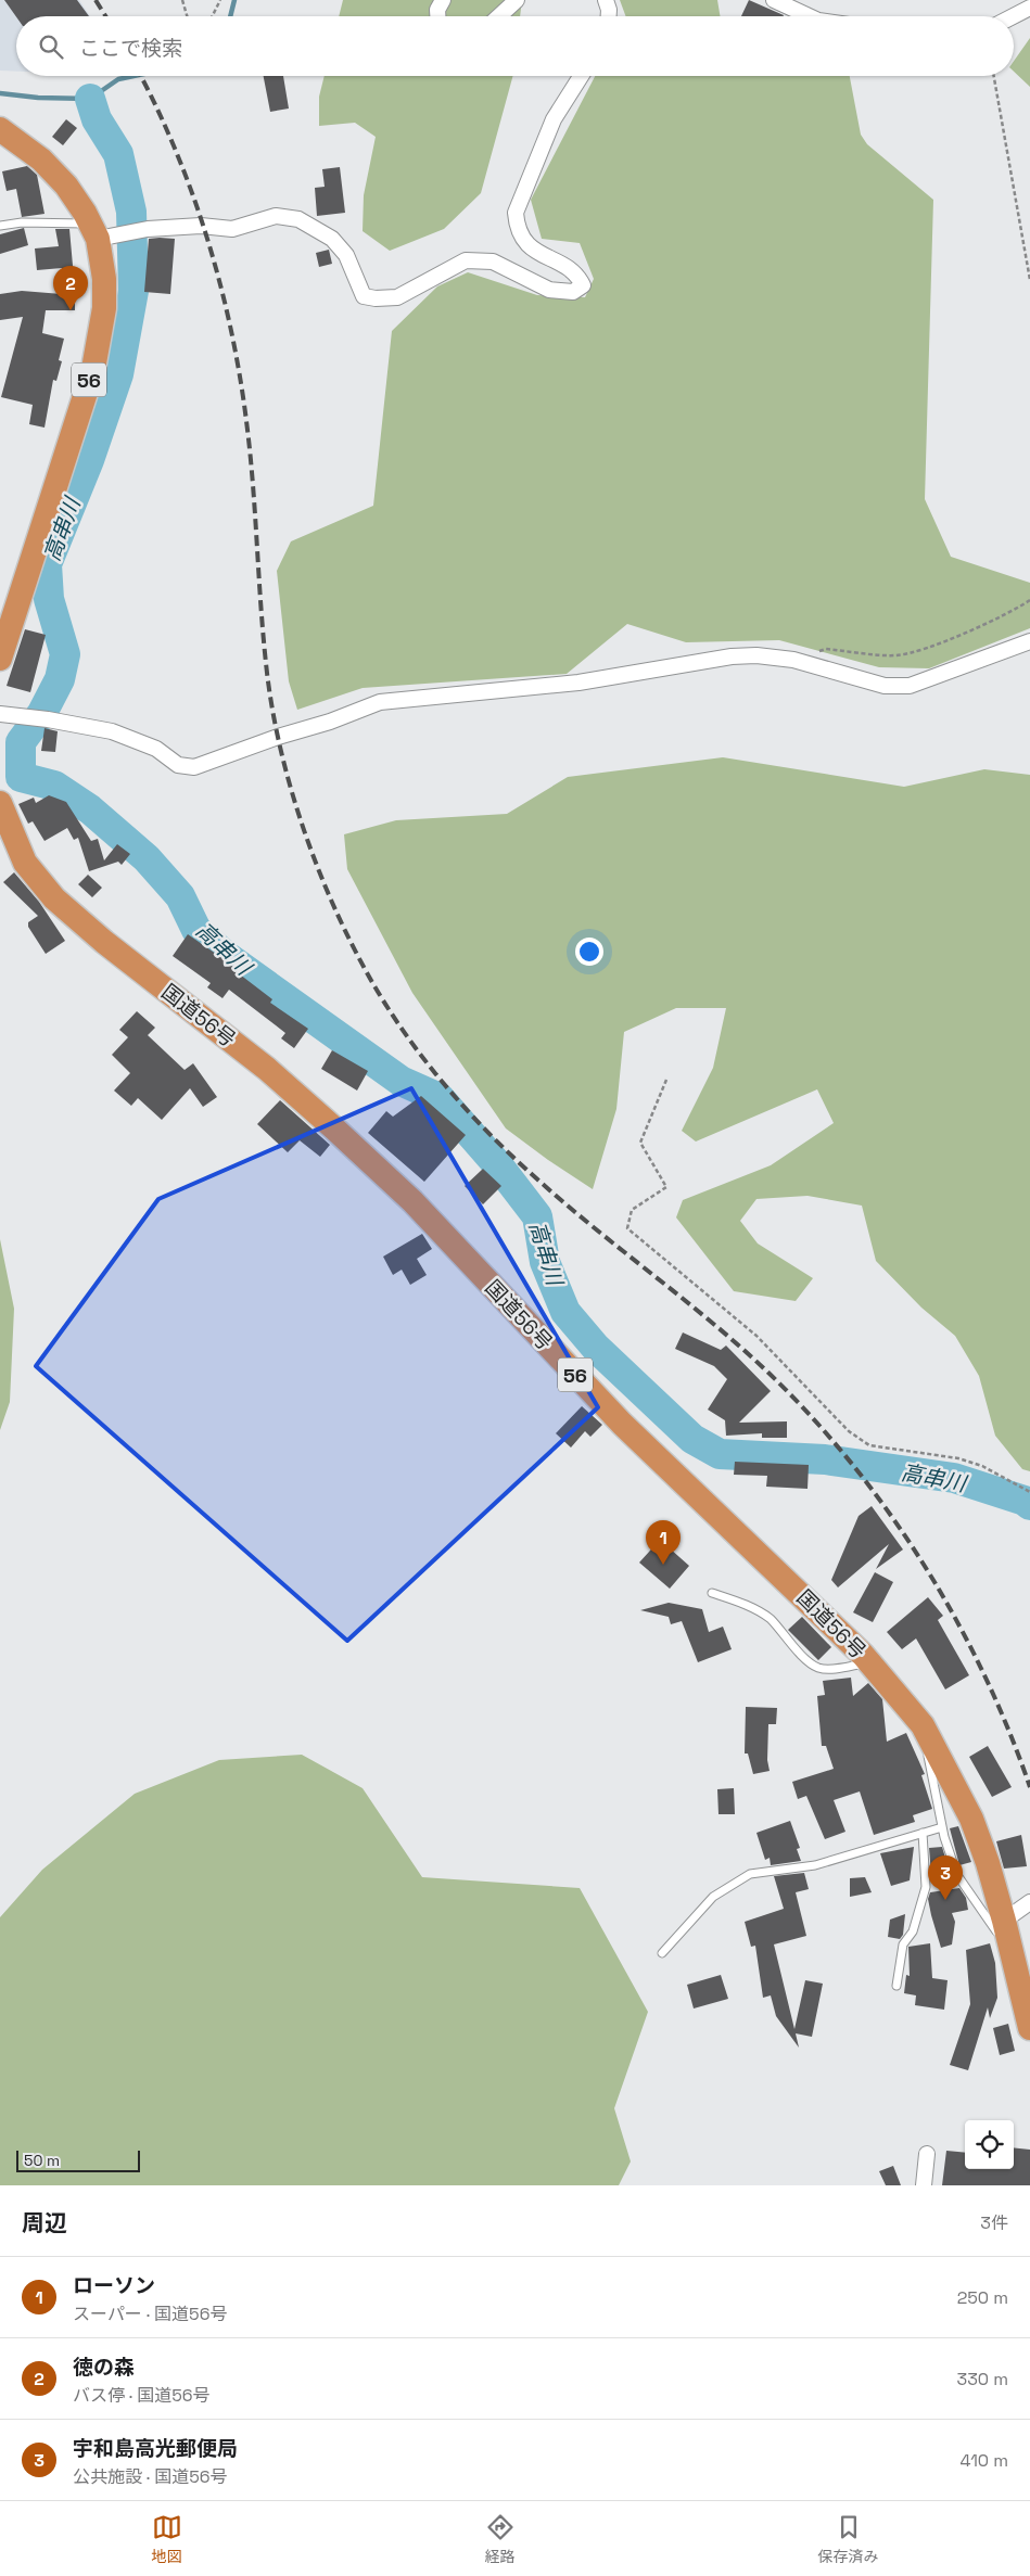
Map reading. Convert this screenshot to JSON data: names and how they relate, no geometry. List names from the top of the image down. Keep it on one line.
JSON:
{"streets":{"highway":["56","国道56号"]},"water":["高串川"],"scale_bar":"50 m","page":{"search":"ここで検索","pins":["2","1","3"],"scale":"50 m","heading":["周辺","3件"],"list":[{"mark":"1","name":"ローソン","note":"スーパー · 国道56号","value":"250 m"},{"mark":"2","name":"徳の森","note":"バス停 · 国道56号","value":"330 m"},{"mark":"3","name":"宇和島高光郵便局","note":"公共施設 · 国道56号","value":"410 m"}],"nav":["地図","経路","保存済み"]}}
